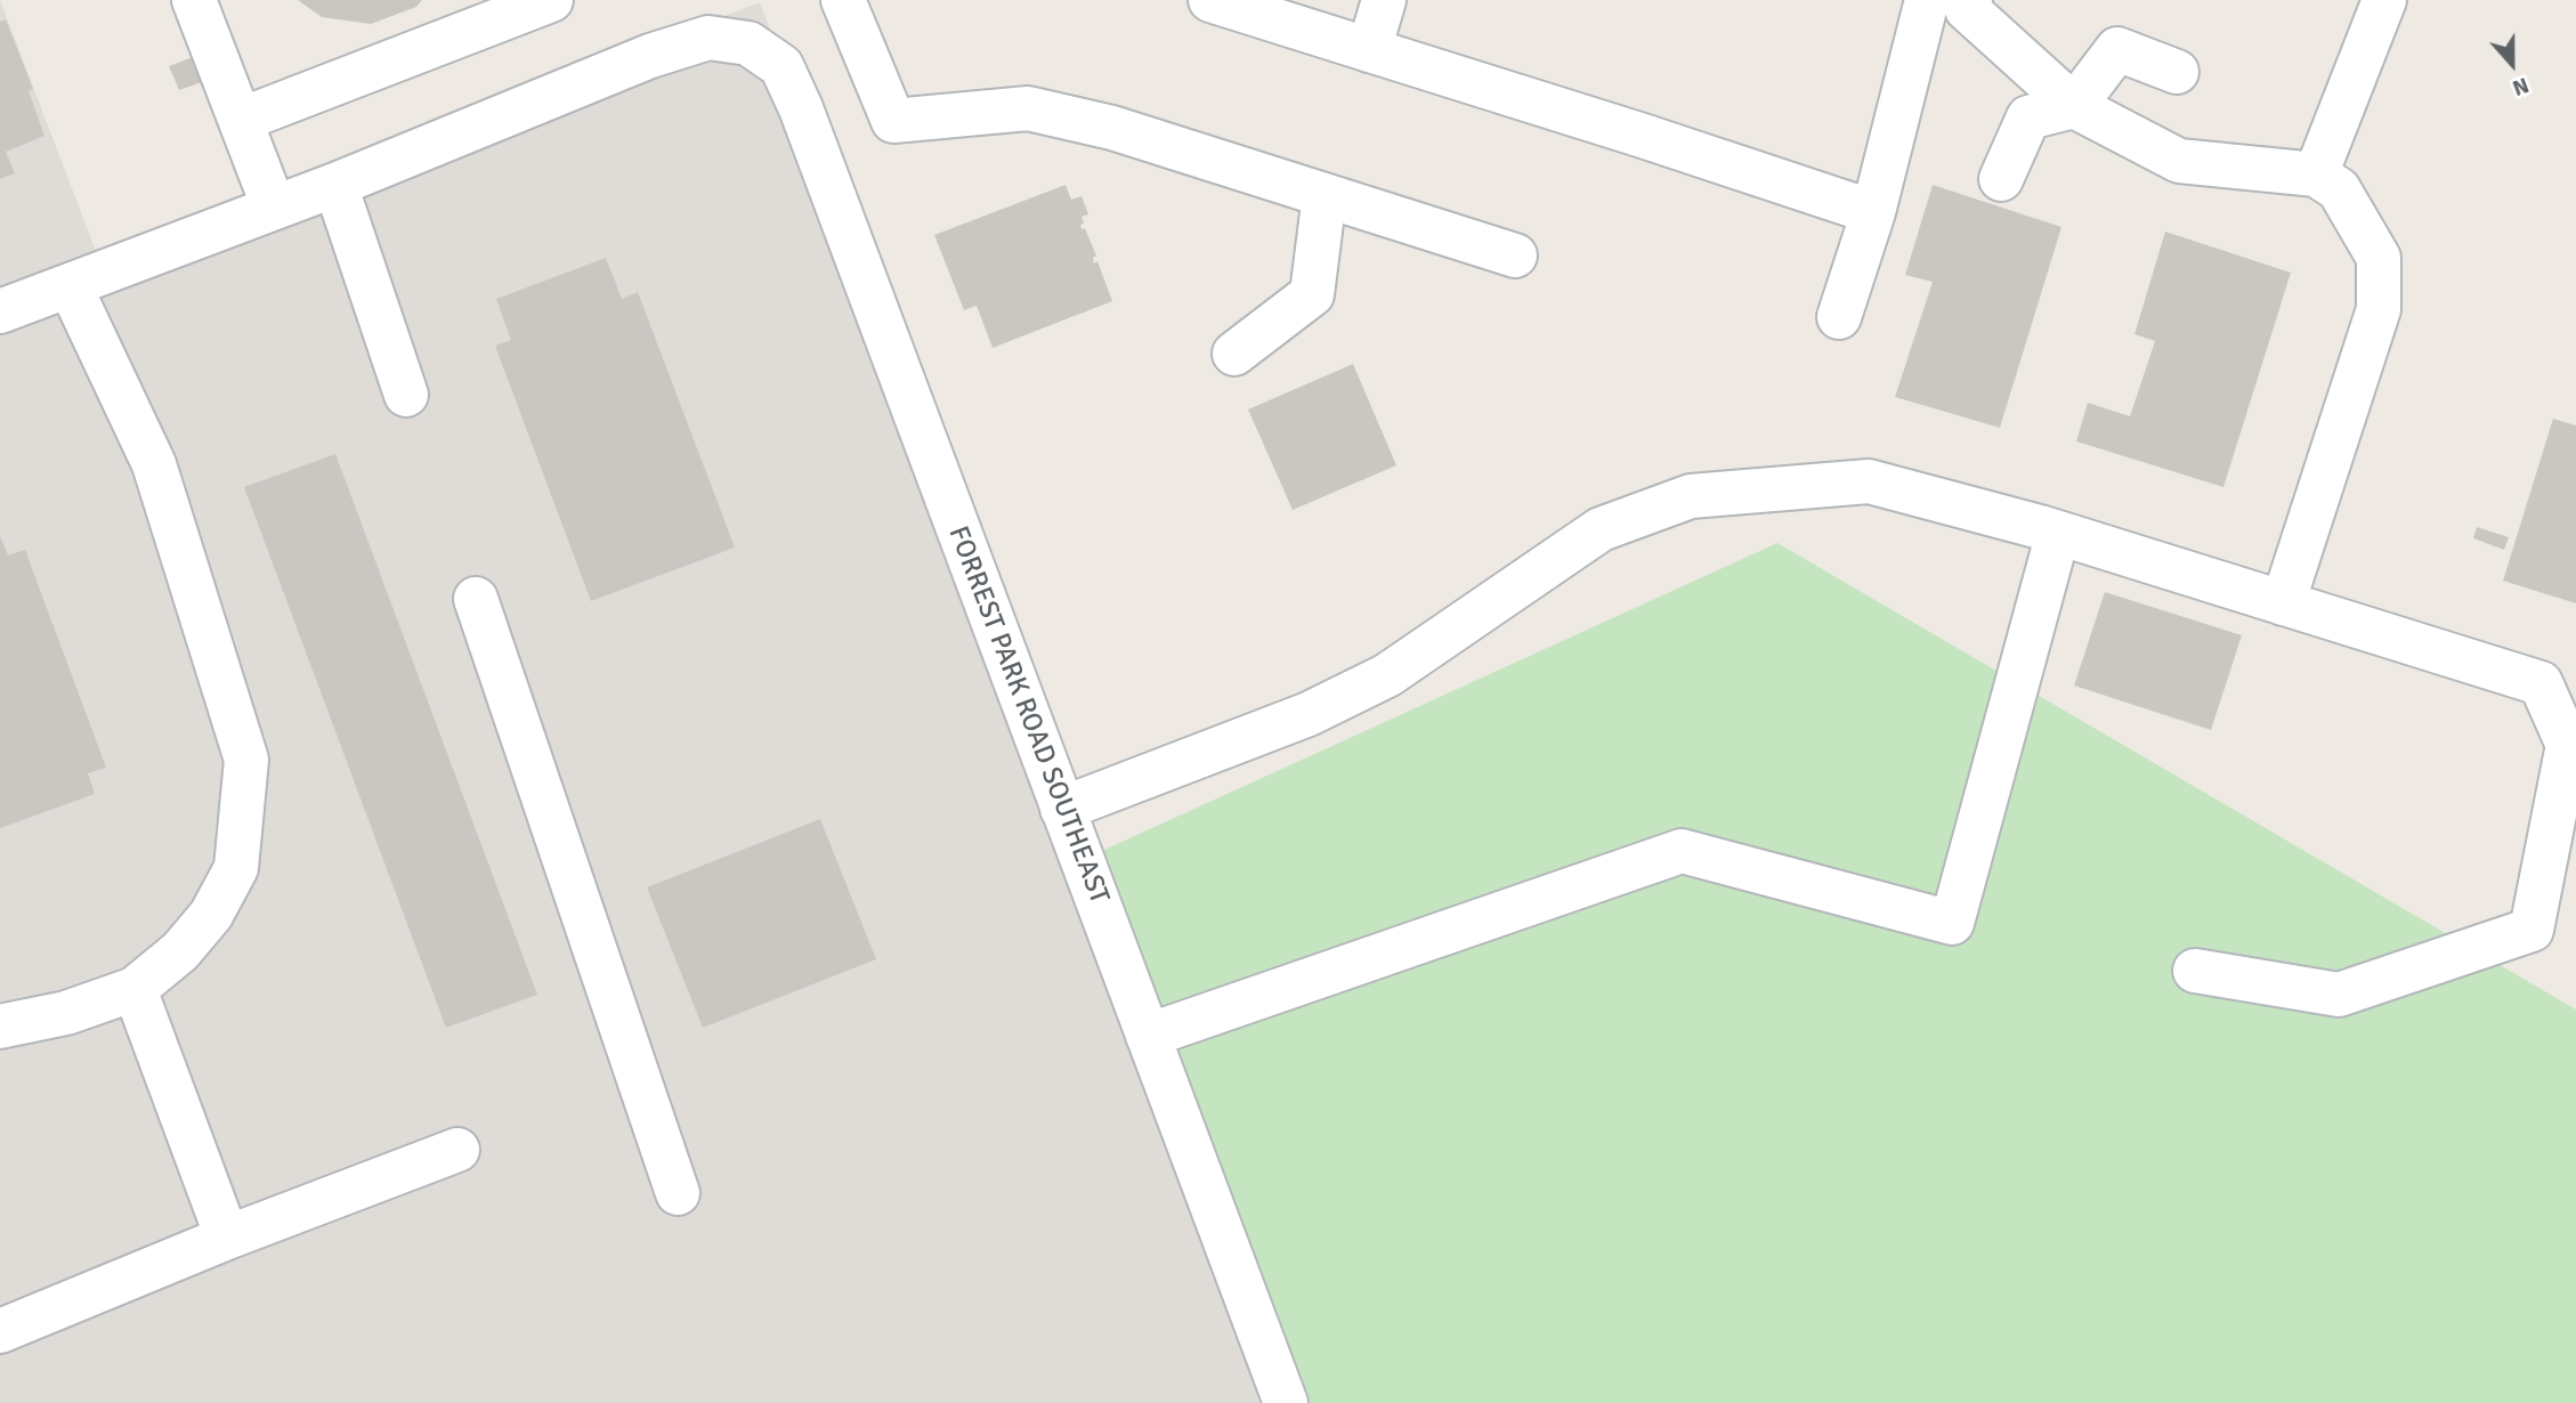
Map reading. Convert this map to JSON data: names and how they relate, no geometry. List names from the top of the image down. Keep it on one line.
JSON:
{"streets":{"street":["FORREST PARK ROAD SOUTHEAST"]},"north":"bottom"}
